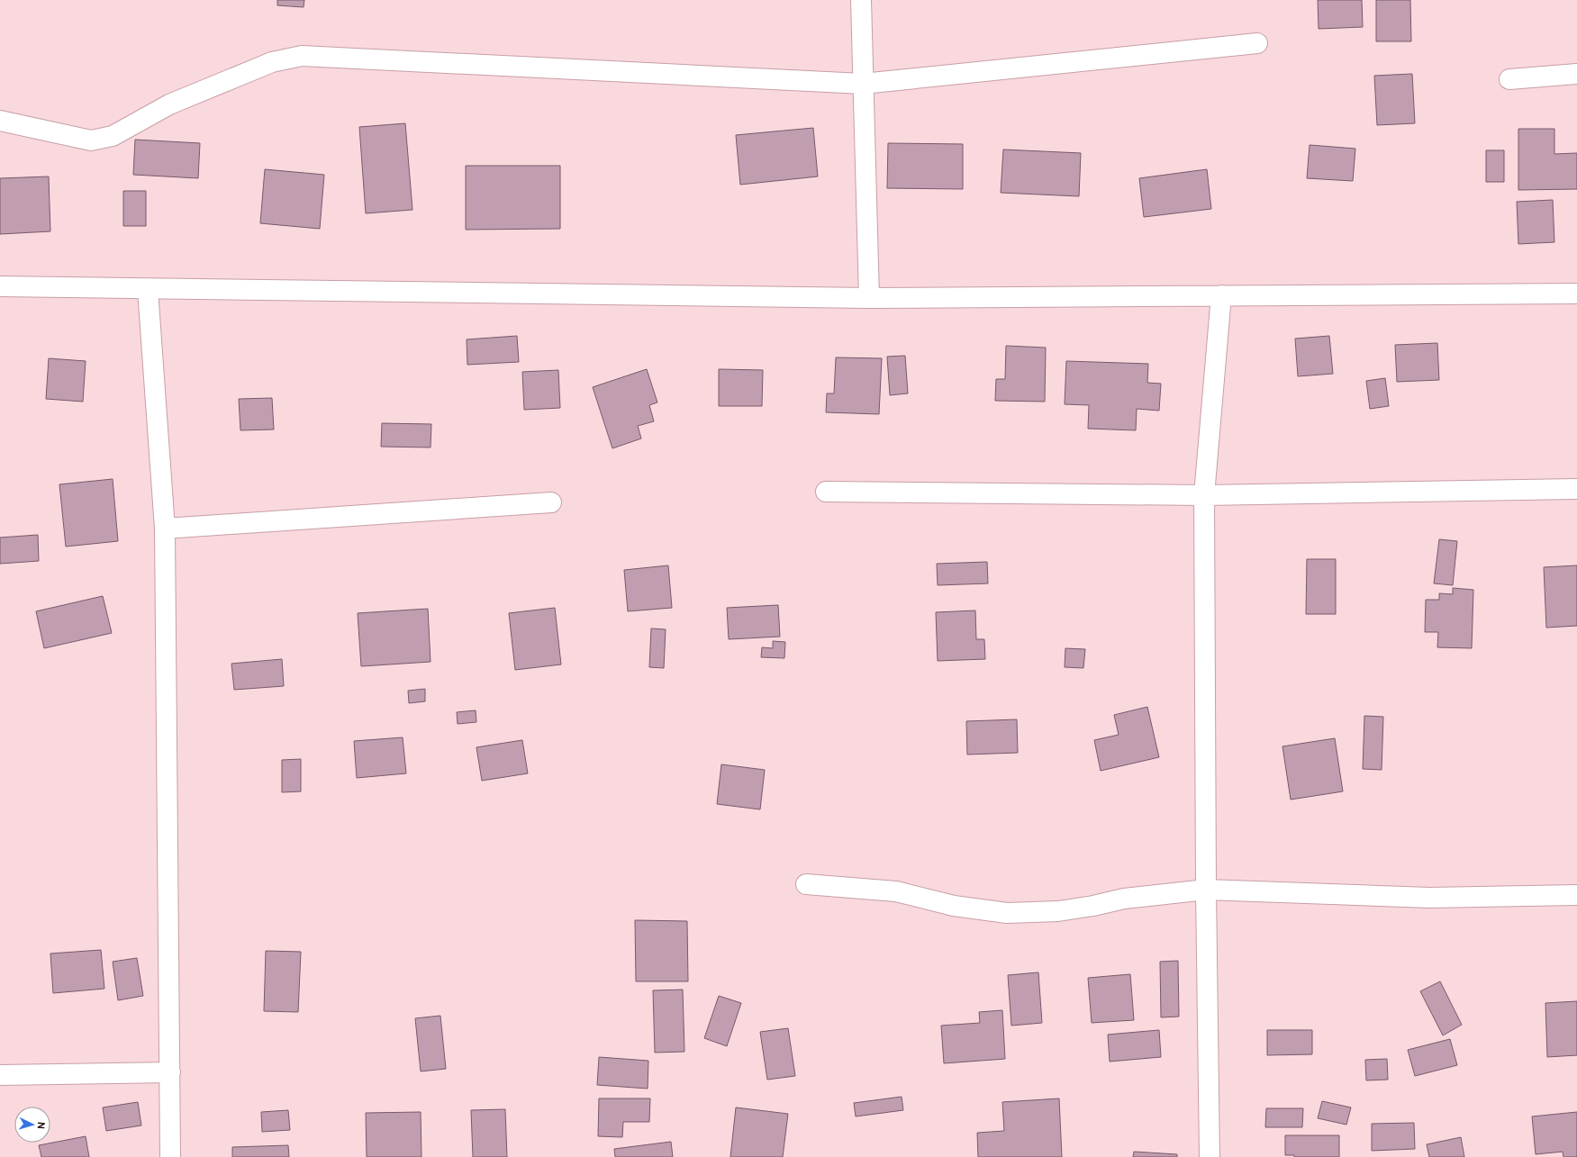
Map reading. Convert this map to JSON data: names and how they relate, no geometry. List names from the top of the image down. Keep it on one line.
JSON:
{"north":"right"}
